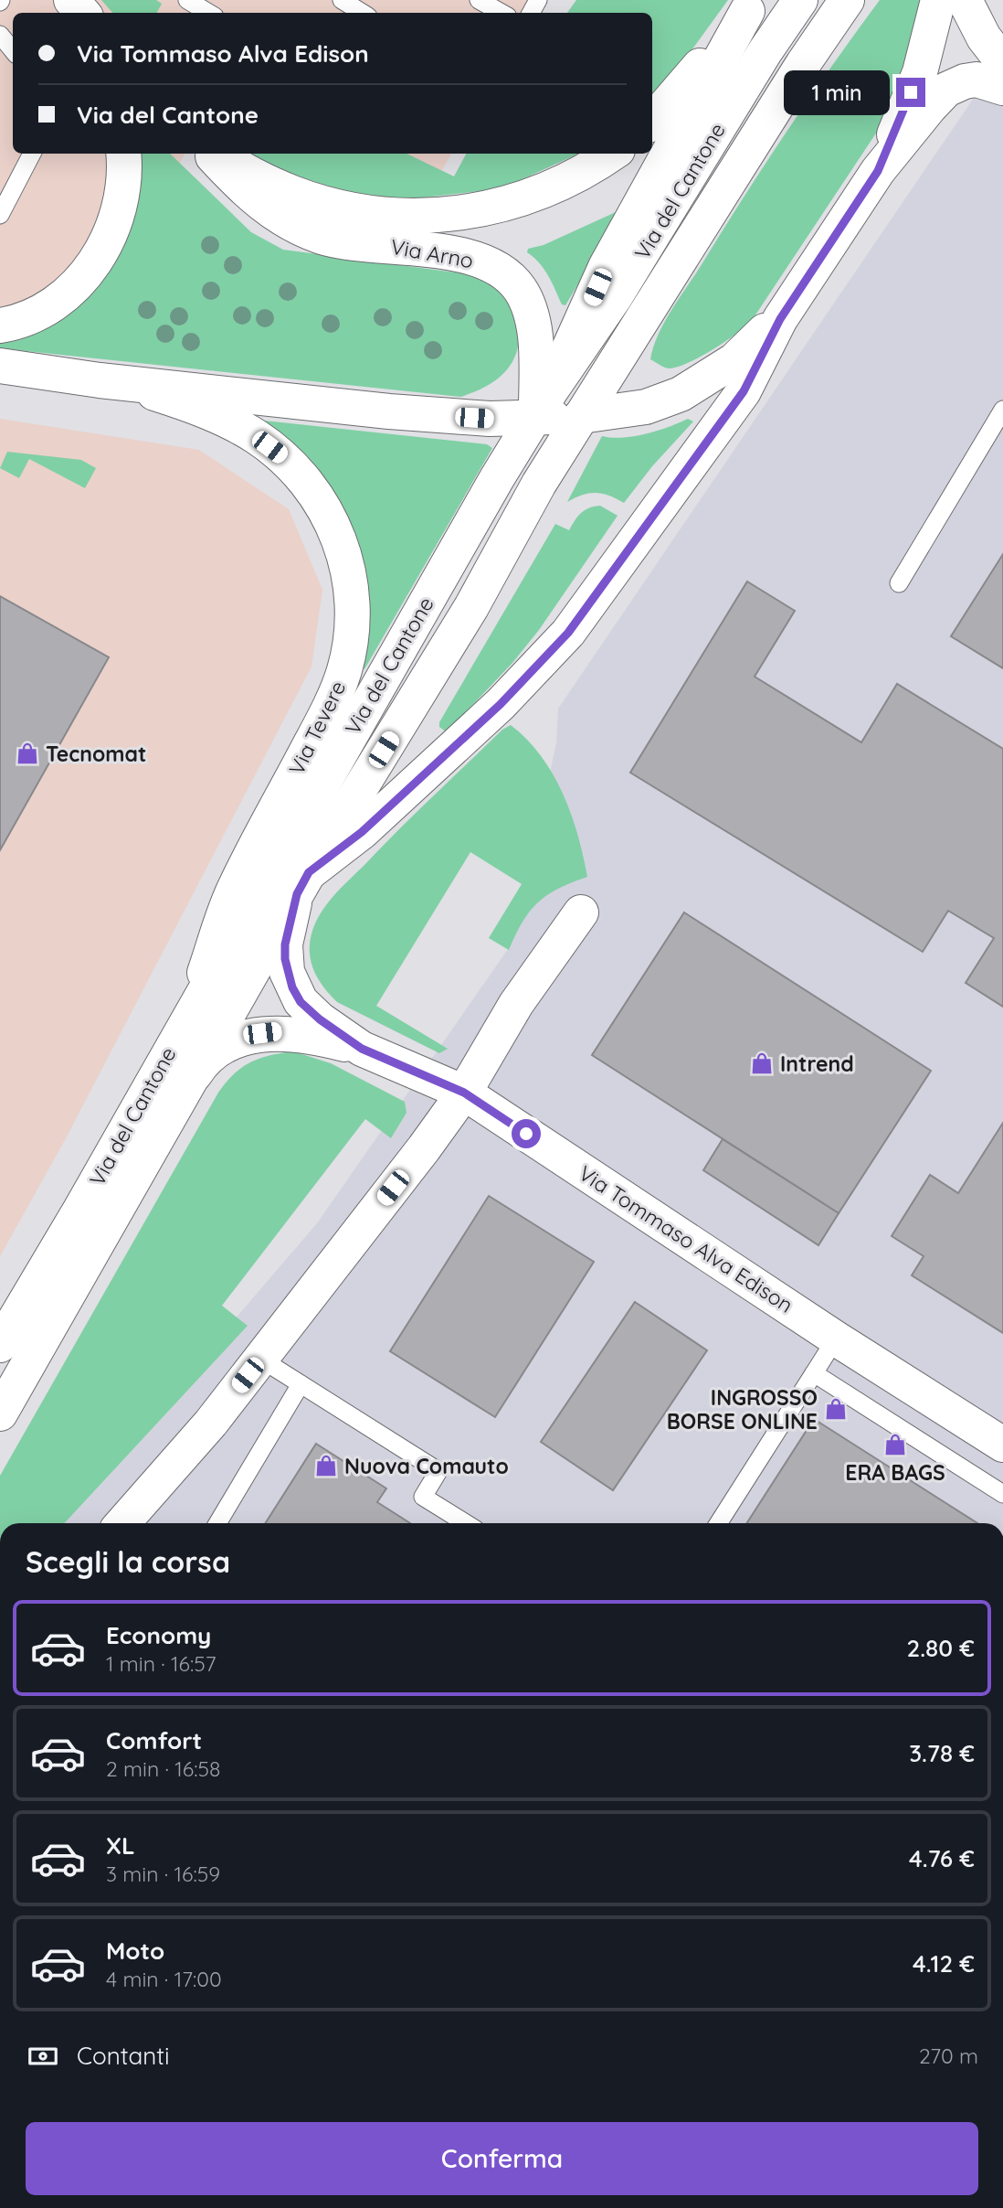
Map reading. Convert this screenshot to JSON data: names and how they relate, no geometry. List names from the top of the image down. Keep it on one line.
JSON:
{"streets":{"main road":["Via del Cantone","Via Arno","Via Tevere","Via Tommaso Alva Edison"]},"crossings":[["Via del Cantone","Via Arno"],["Via del Cantone","Via Tevere"],["Via del Cantone","Via Tommaso Alva Edison"],["Via Arno","Via Tevere"]],"places":{"shop":["Tecnomat","Intrend","INGROSSO BORSE ONLINE","ERA BAGS","Nuova Comauto"]},"page":{"banner":["Via Tommaso Alva Edison","Via del Cantone"],"bubble":"1 min","heading":"Scegli la corsa","list":[{"name":"Economy","note":"1 min · 16:57","value":"2.80 €"},{"name":"Comfort","note":"2 min · 16:58","value":"3.78 €"},{"name":"XL","note":"3 min · 16:59","value":"4.76 €"},{"name":"Moto","note":"4 min · 17:00","value":"4.12 €"}],"pay":["Contanti","270 m"],"buttons":"Conferma"}}
